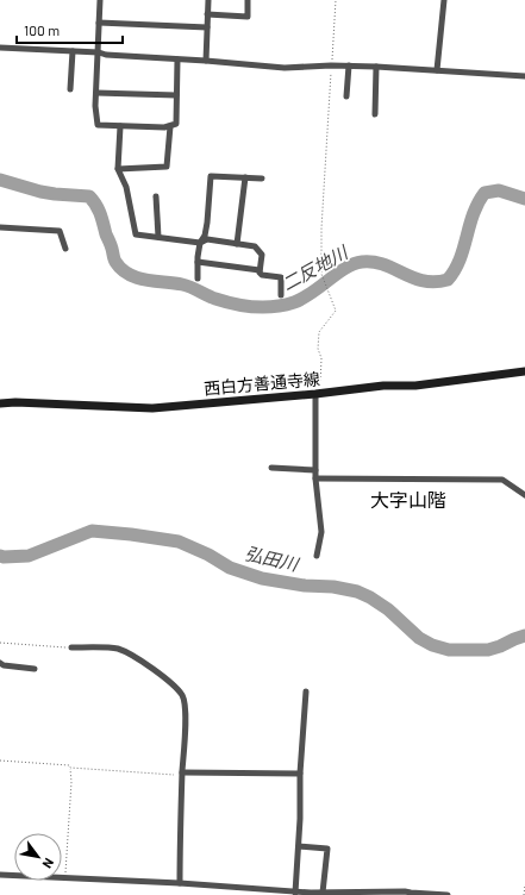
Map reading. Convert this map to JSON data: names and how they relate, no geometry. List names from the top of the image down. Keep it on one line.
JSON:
{"streets":{"main road":["西白方善通寺線"]},"districts":["大字山階"],"water":["二反地川","弘田川"],"scale_bar":"100 m","north":"bottom right"}
